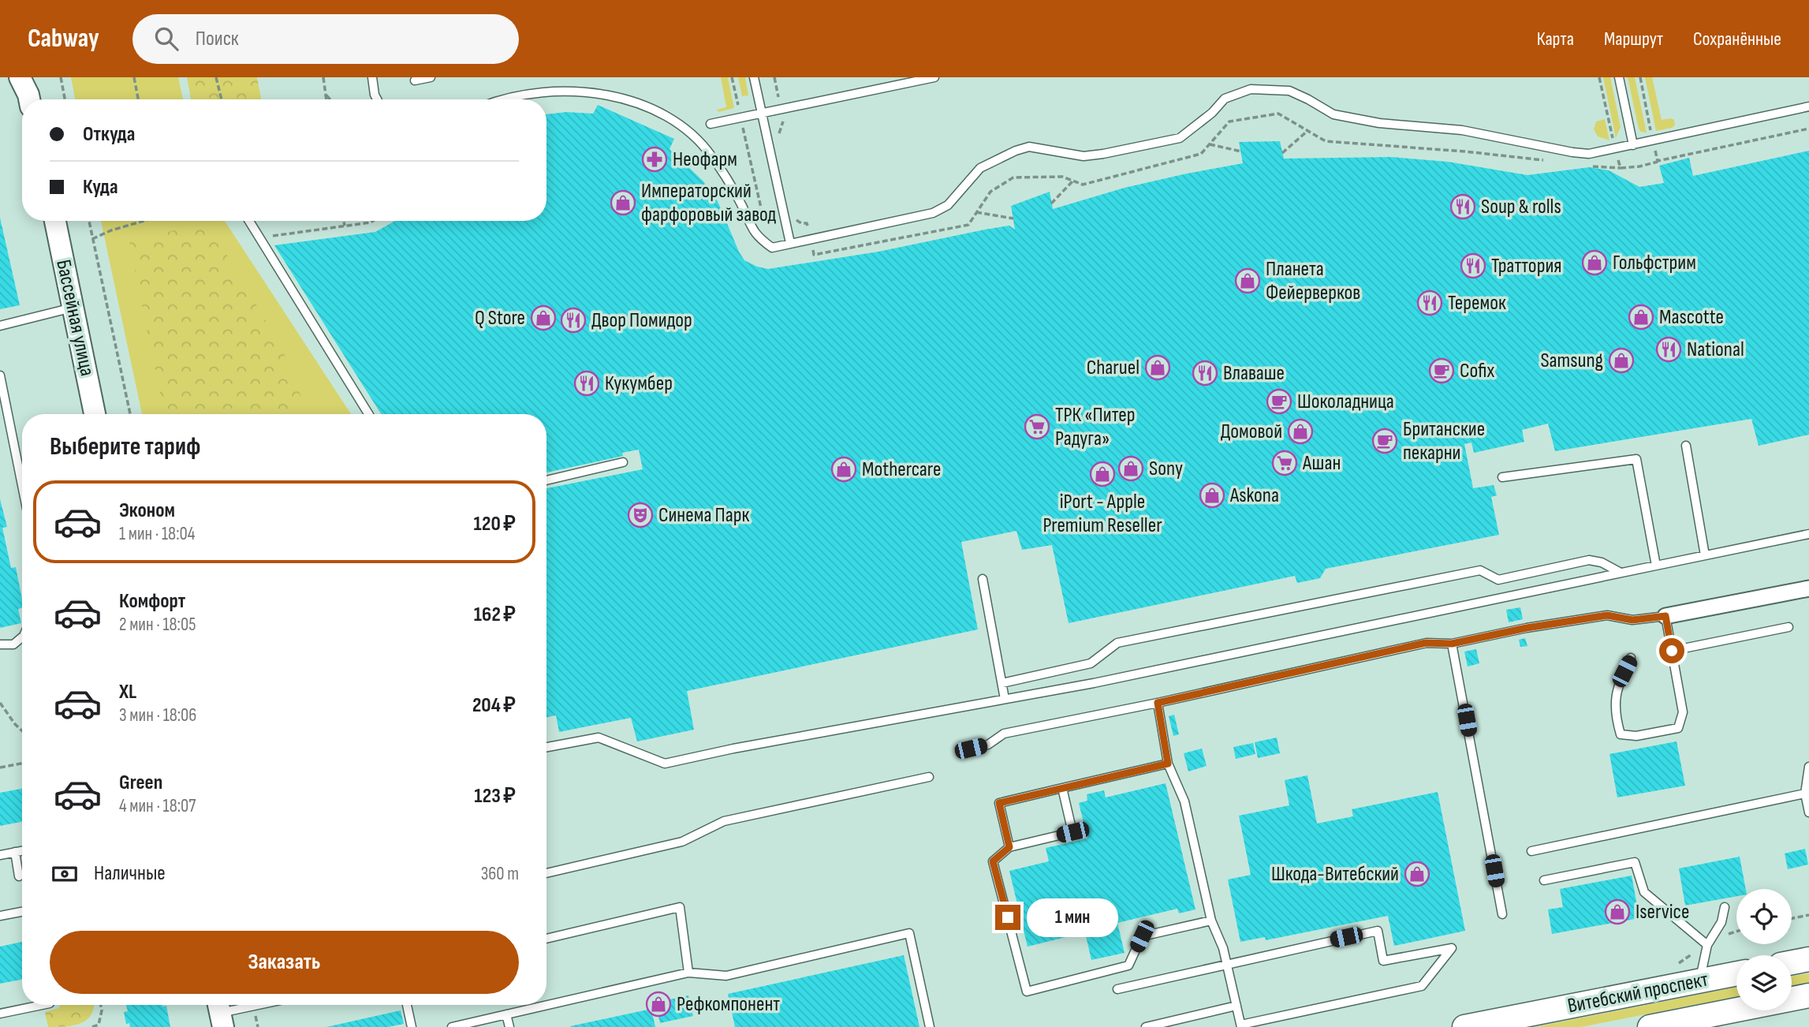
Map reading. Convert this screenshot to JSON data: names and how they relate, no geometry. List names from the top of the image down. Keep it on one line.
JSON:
{"streets":{"main road":["Витебский проспект"],"street":["Бассейная улица"]},"places":{"pharmacy":["Неофарм"],"shop":["Императорский фарфоровый завод","Гольфстрим","Планета Фейерверков","Mascotte","Q Store","Samsung","Charuel","Домовой","Sony","Mothercare","iPort - Apple Premium Reseller","Askona","Шкода-Витебский","Iservice","Рефкомпонент"],"restaurant":["Soup & rolls","Траттория","Теремок","Двор Помидор","National","Влаваше","Кукумбер"],"cafe":["Cofix","Шоколадница","Британские пекарни"],"supermarket":["ТРК «Питер Радуга»","Ашан"],"theatre":["Синема Парк"]},"page":{"header":"Cabway","search":"Поиск","nav":["Карта","Маршрут","Сохранённые"],"banner":["Откуда","Куда"],"heading":"Выберите тариф","list":[{"name":"Эконом","note":"1 мин · 18:04","value":"120 ₽"},{"name":"Комфорт","note":"2 мин · 18:05","value":"162 ₽"},{"name":"XL","note":"3 мин · 18:06","value":"204 ₽"},{"name":"Green","note":"4 мин · 18:07","value":"123 ₽"}],"pay":["Наличные","360 m"],"bubble":"1 мин","buttons":"Заказать"}}
